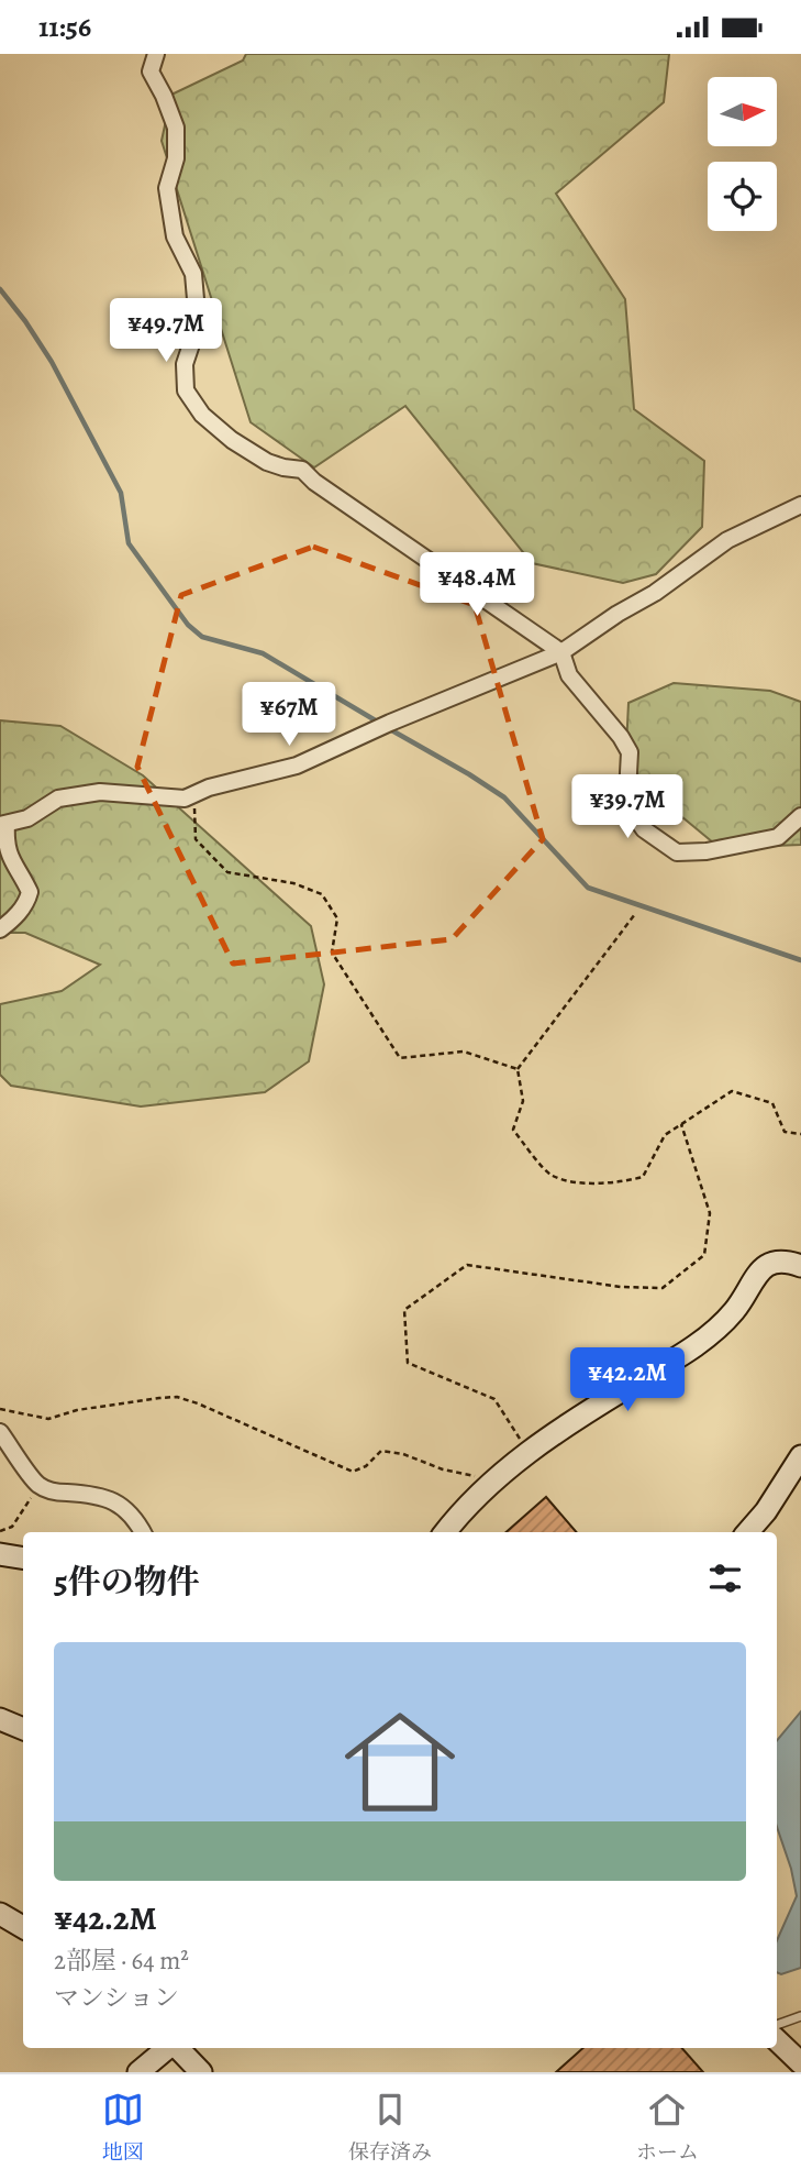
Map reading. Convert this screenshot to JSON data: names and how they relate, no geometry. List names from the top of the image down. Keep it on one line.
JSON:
{"north":"right","page":{"status":"11:56","price":["¥49.7M","¥48.4M","¥67M","¥39.7M","¥42.2M"],"heading":"5件の物件","list":[{"name":"¥42.2M","note":"2部屋 · 64 m² · マンション"}],"tabs":["地図","保存済み","ホーム"]}}
